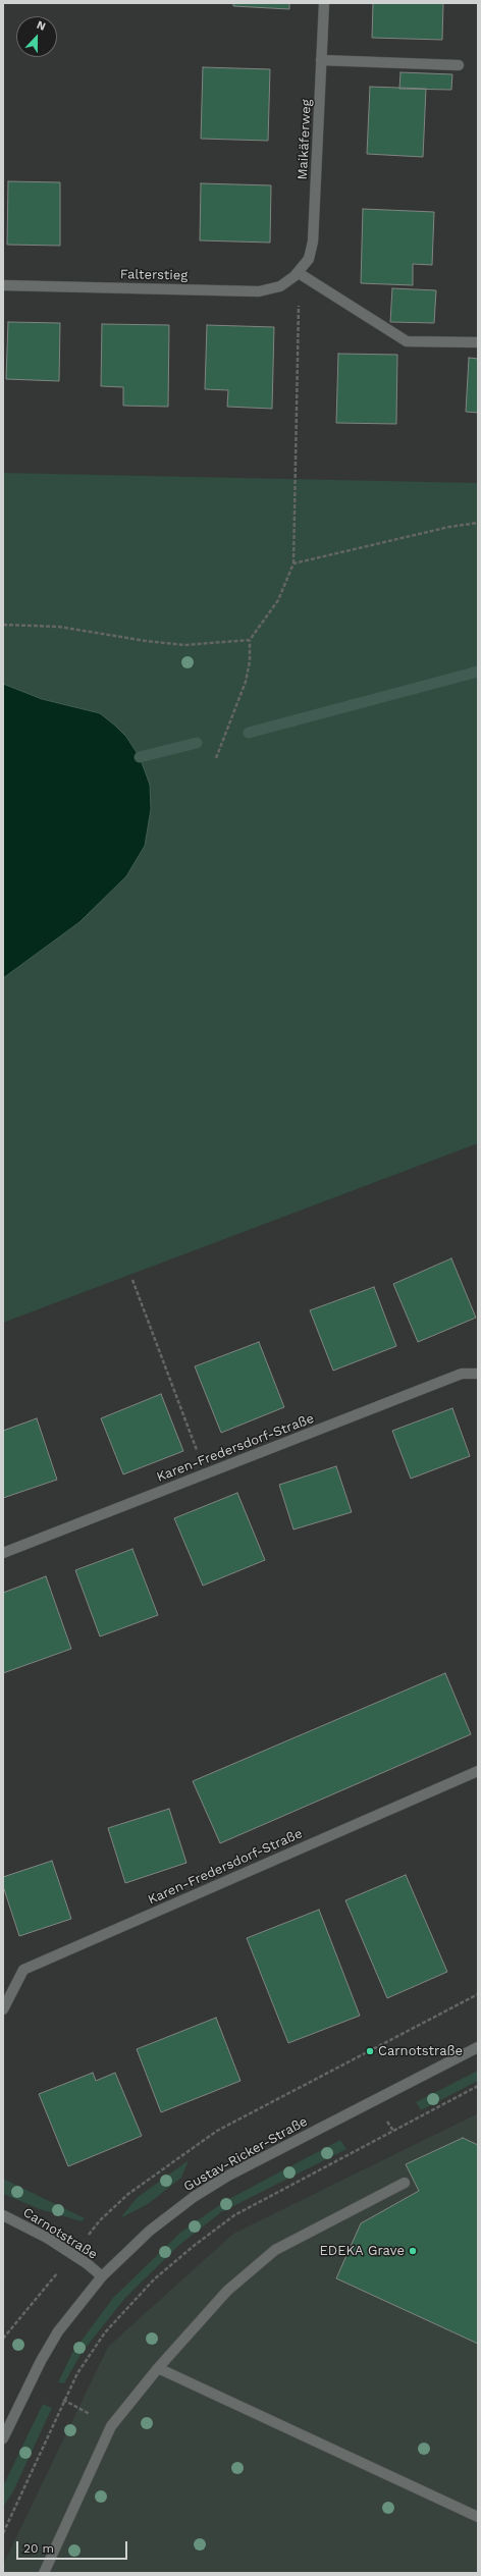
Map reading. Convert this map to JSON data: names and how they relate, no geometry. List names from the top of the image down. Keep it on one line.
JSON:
{"streets":{"street":["Maikäferweg","Falterstieg","Karen-Fredersdorf-Straße","Gustav-Ricker-Straße","Carnotstraße"]},"crossings":[["Maikäferweg","Falterstieg"],["Gustav-Ricker-Straße","Carnotstraße"]],"places":["Carnotstraße","EDEKA Grave"],"scale_bar":"20 m","north":"top"}
